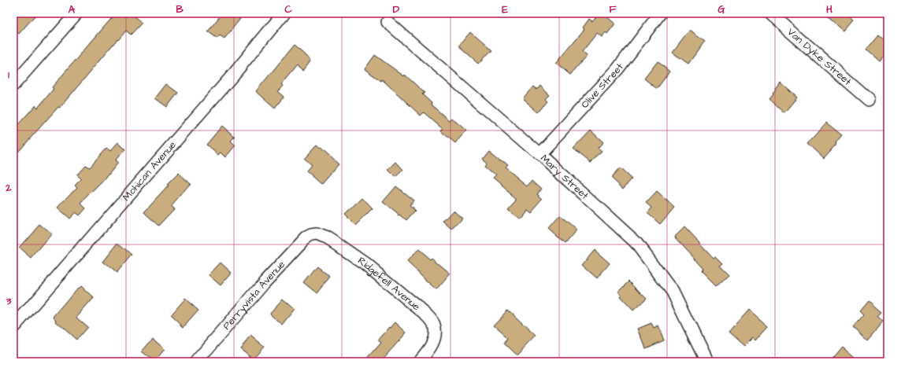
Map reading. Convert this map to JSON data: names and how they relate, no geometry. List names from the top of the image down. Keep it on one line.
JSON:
{"streets":{"street":["Van Dyke Street","Olive Street","Mohican Avenue","Mary Street","Ridgefell Avenue","Perryvista Avenue"]},"crossings":[["Olive Street","Mary Street"],["Ridgefell Avenue","Perryvista Avenue"]],"grid":{"columns":["A","B","C","D","E","F","G","H"],"rows":["1","2","3"]}}
